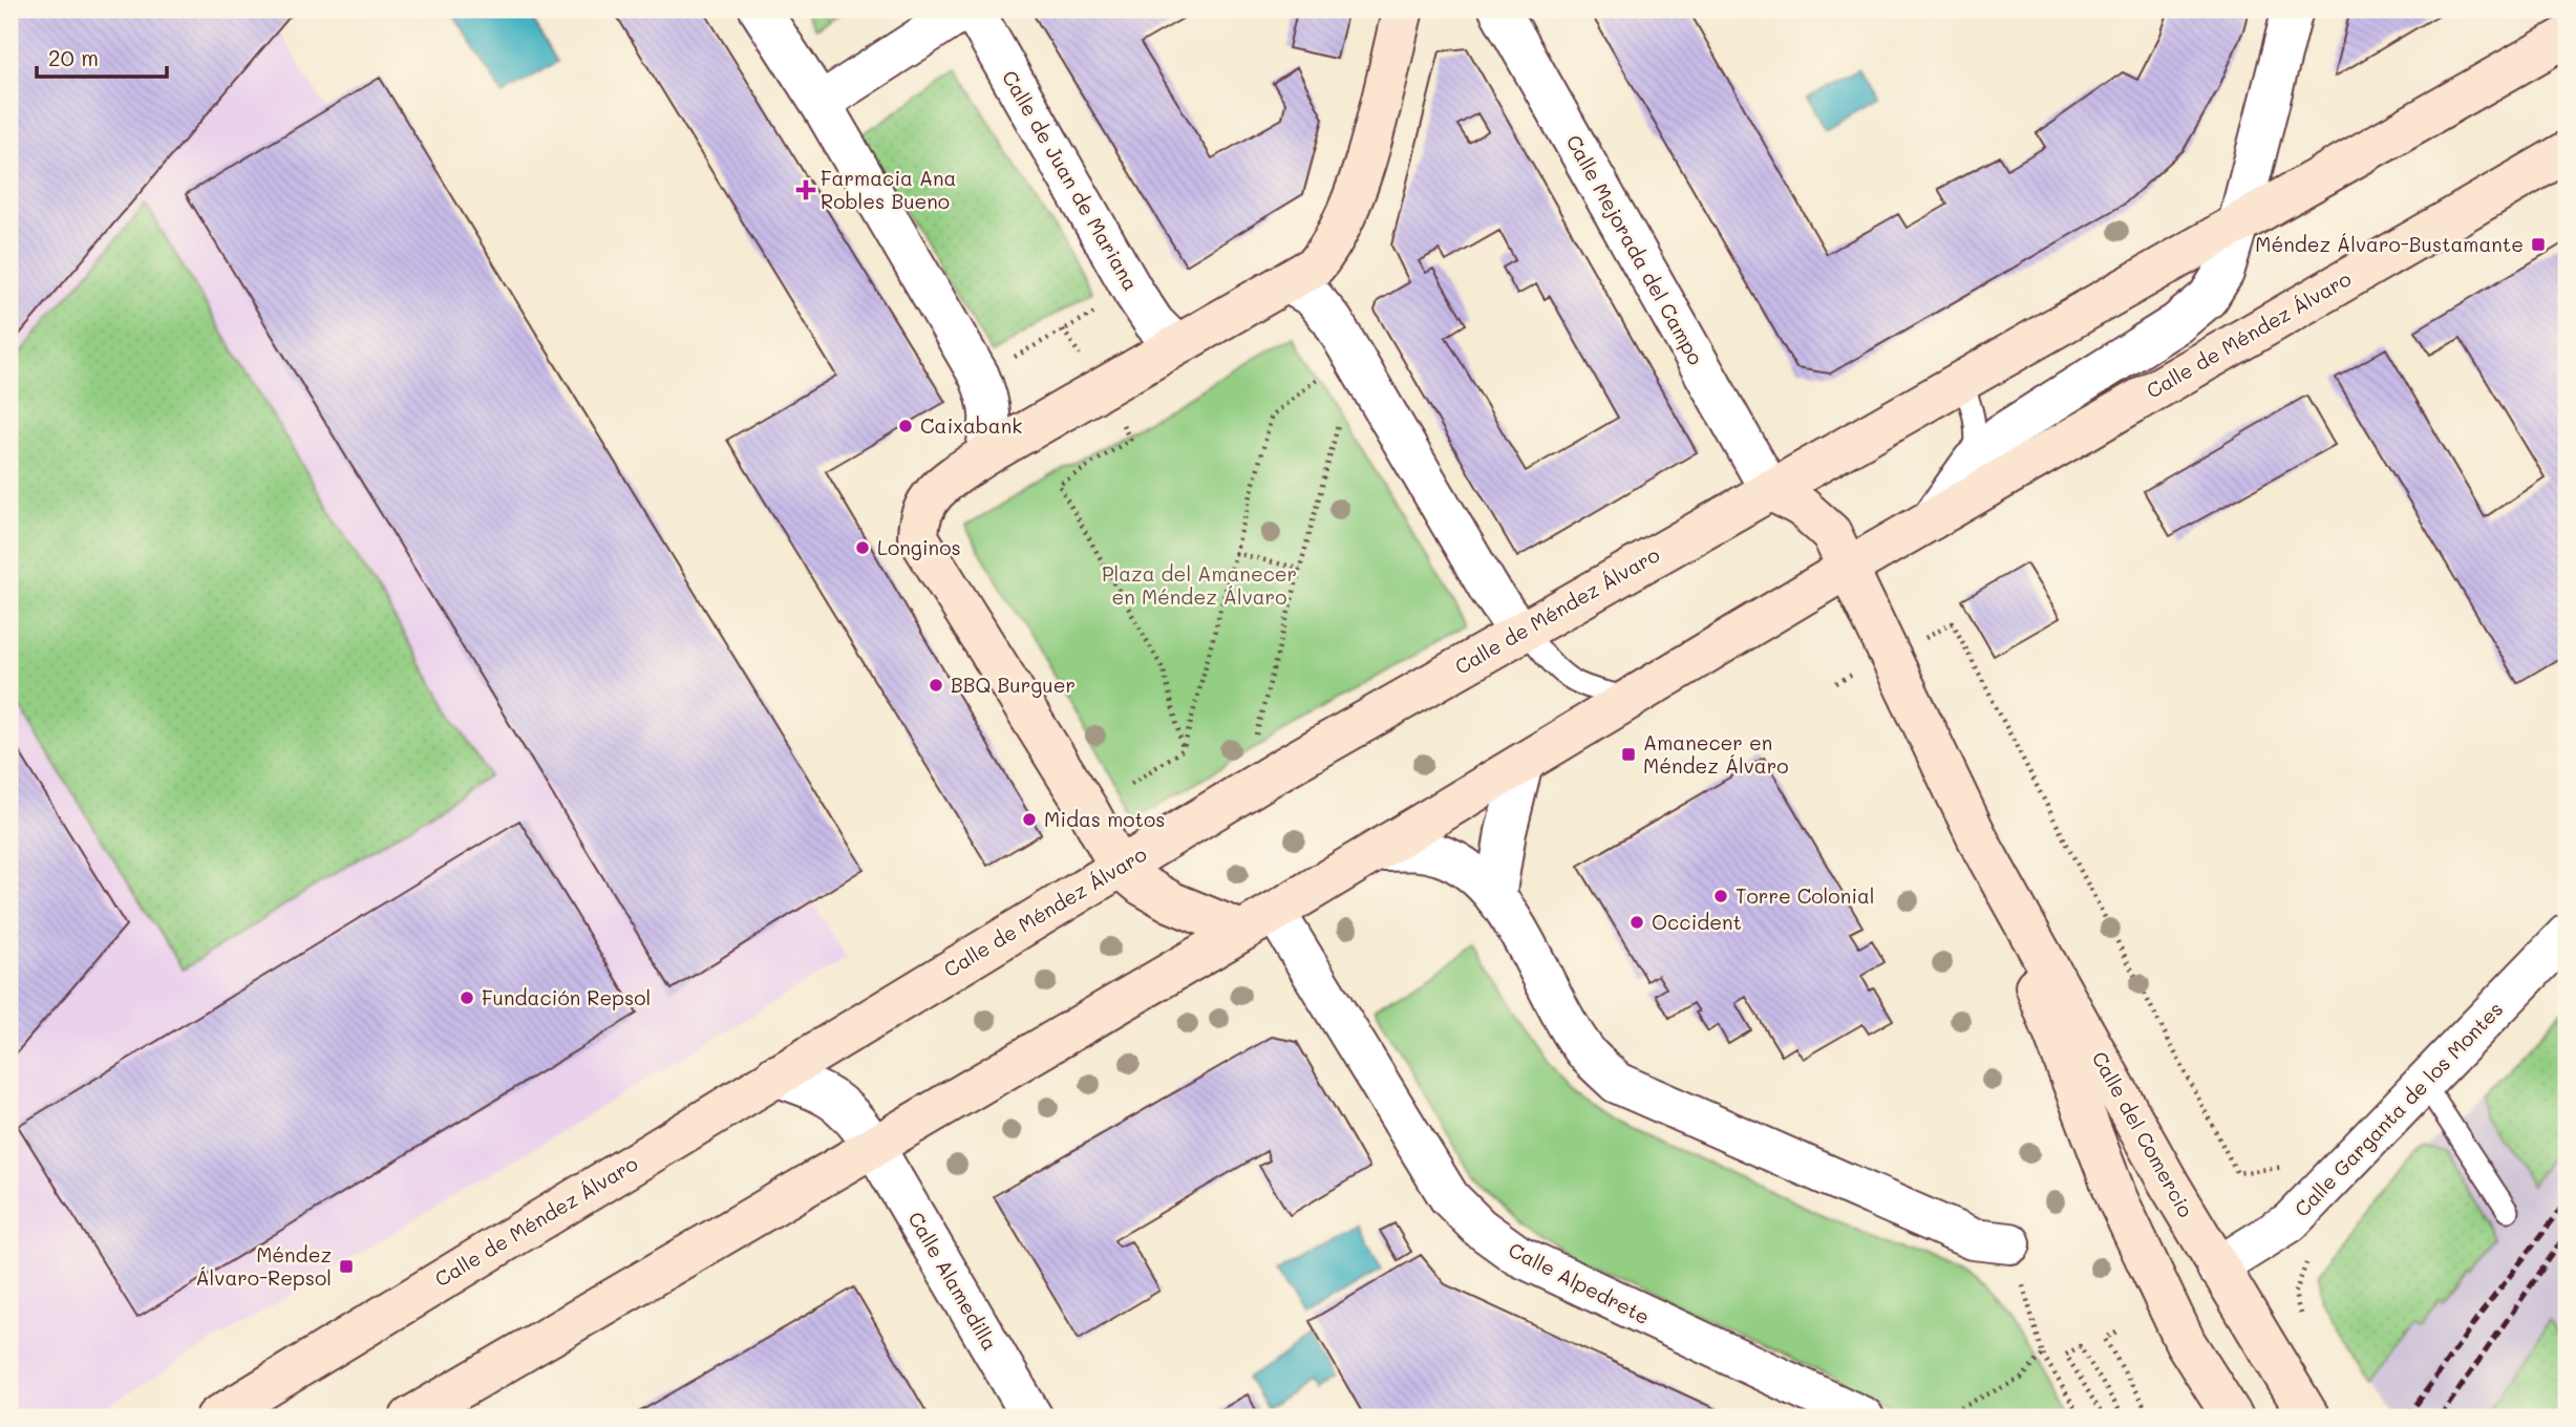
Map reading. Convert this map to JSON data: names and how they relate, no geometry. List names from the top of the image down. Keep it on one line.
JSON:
{"streets":{"main road":["Calle de Méndez Álvaro","Calle del Comercio"],"street":["Calle de Juan de Mariana","Calle Mejorada del Campo","Calle Garganta de los Montes","Calle Alamedilla","Calle Alpedrete"]},"crossings":[["Calle Mejorada del Campo","Calle de Méndez Álvaro"],["Calle Mejorada del Campo","Calle del Comercio"],["Calle de Méndez Álvaro","Calle del Comercio"],["Calle de Méndez Álvaro","Calle Alamedilla"],["Calle de Méndez Álvaro","Calle Alpedrete"],["Calle Garganta de los Montes","Calle del Comercio"]],"parks":["Plaza del Amanecer en Méndez Álvaro"],"places":{"health":["Farmacia Ana Robles Bueno"],"transit":["Méndez Álvaro-Bustamante","Amanecer en Méndez Álvaro","Méndez Álvaro-Repsol"],"other":["Caixabank","Longinos","BBQ Burguer","Midas motos","Torre Colonial","Occident","Fundación Repsol"]},"scale_bar":"20 m"}
